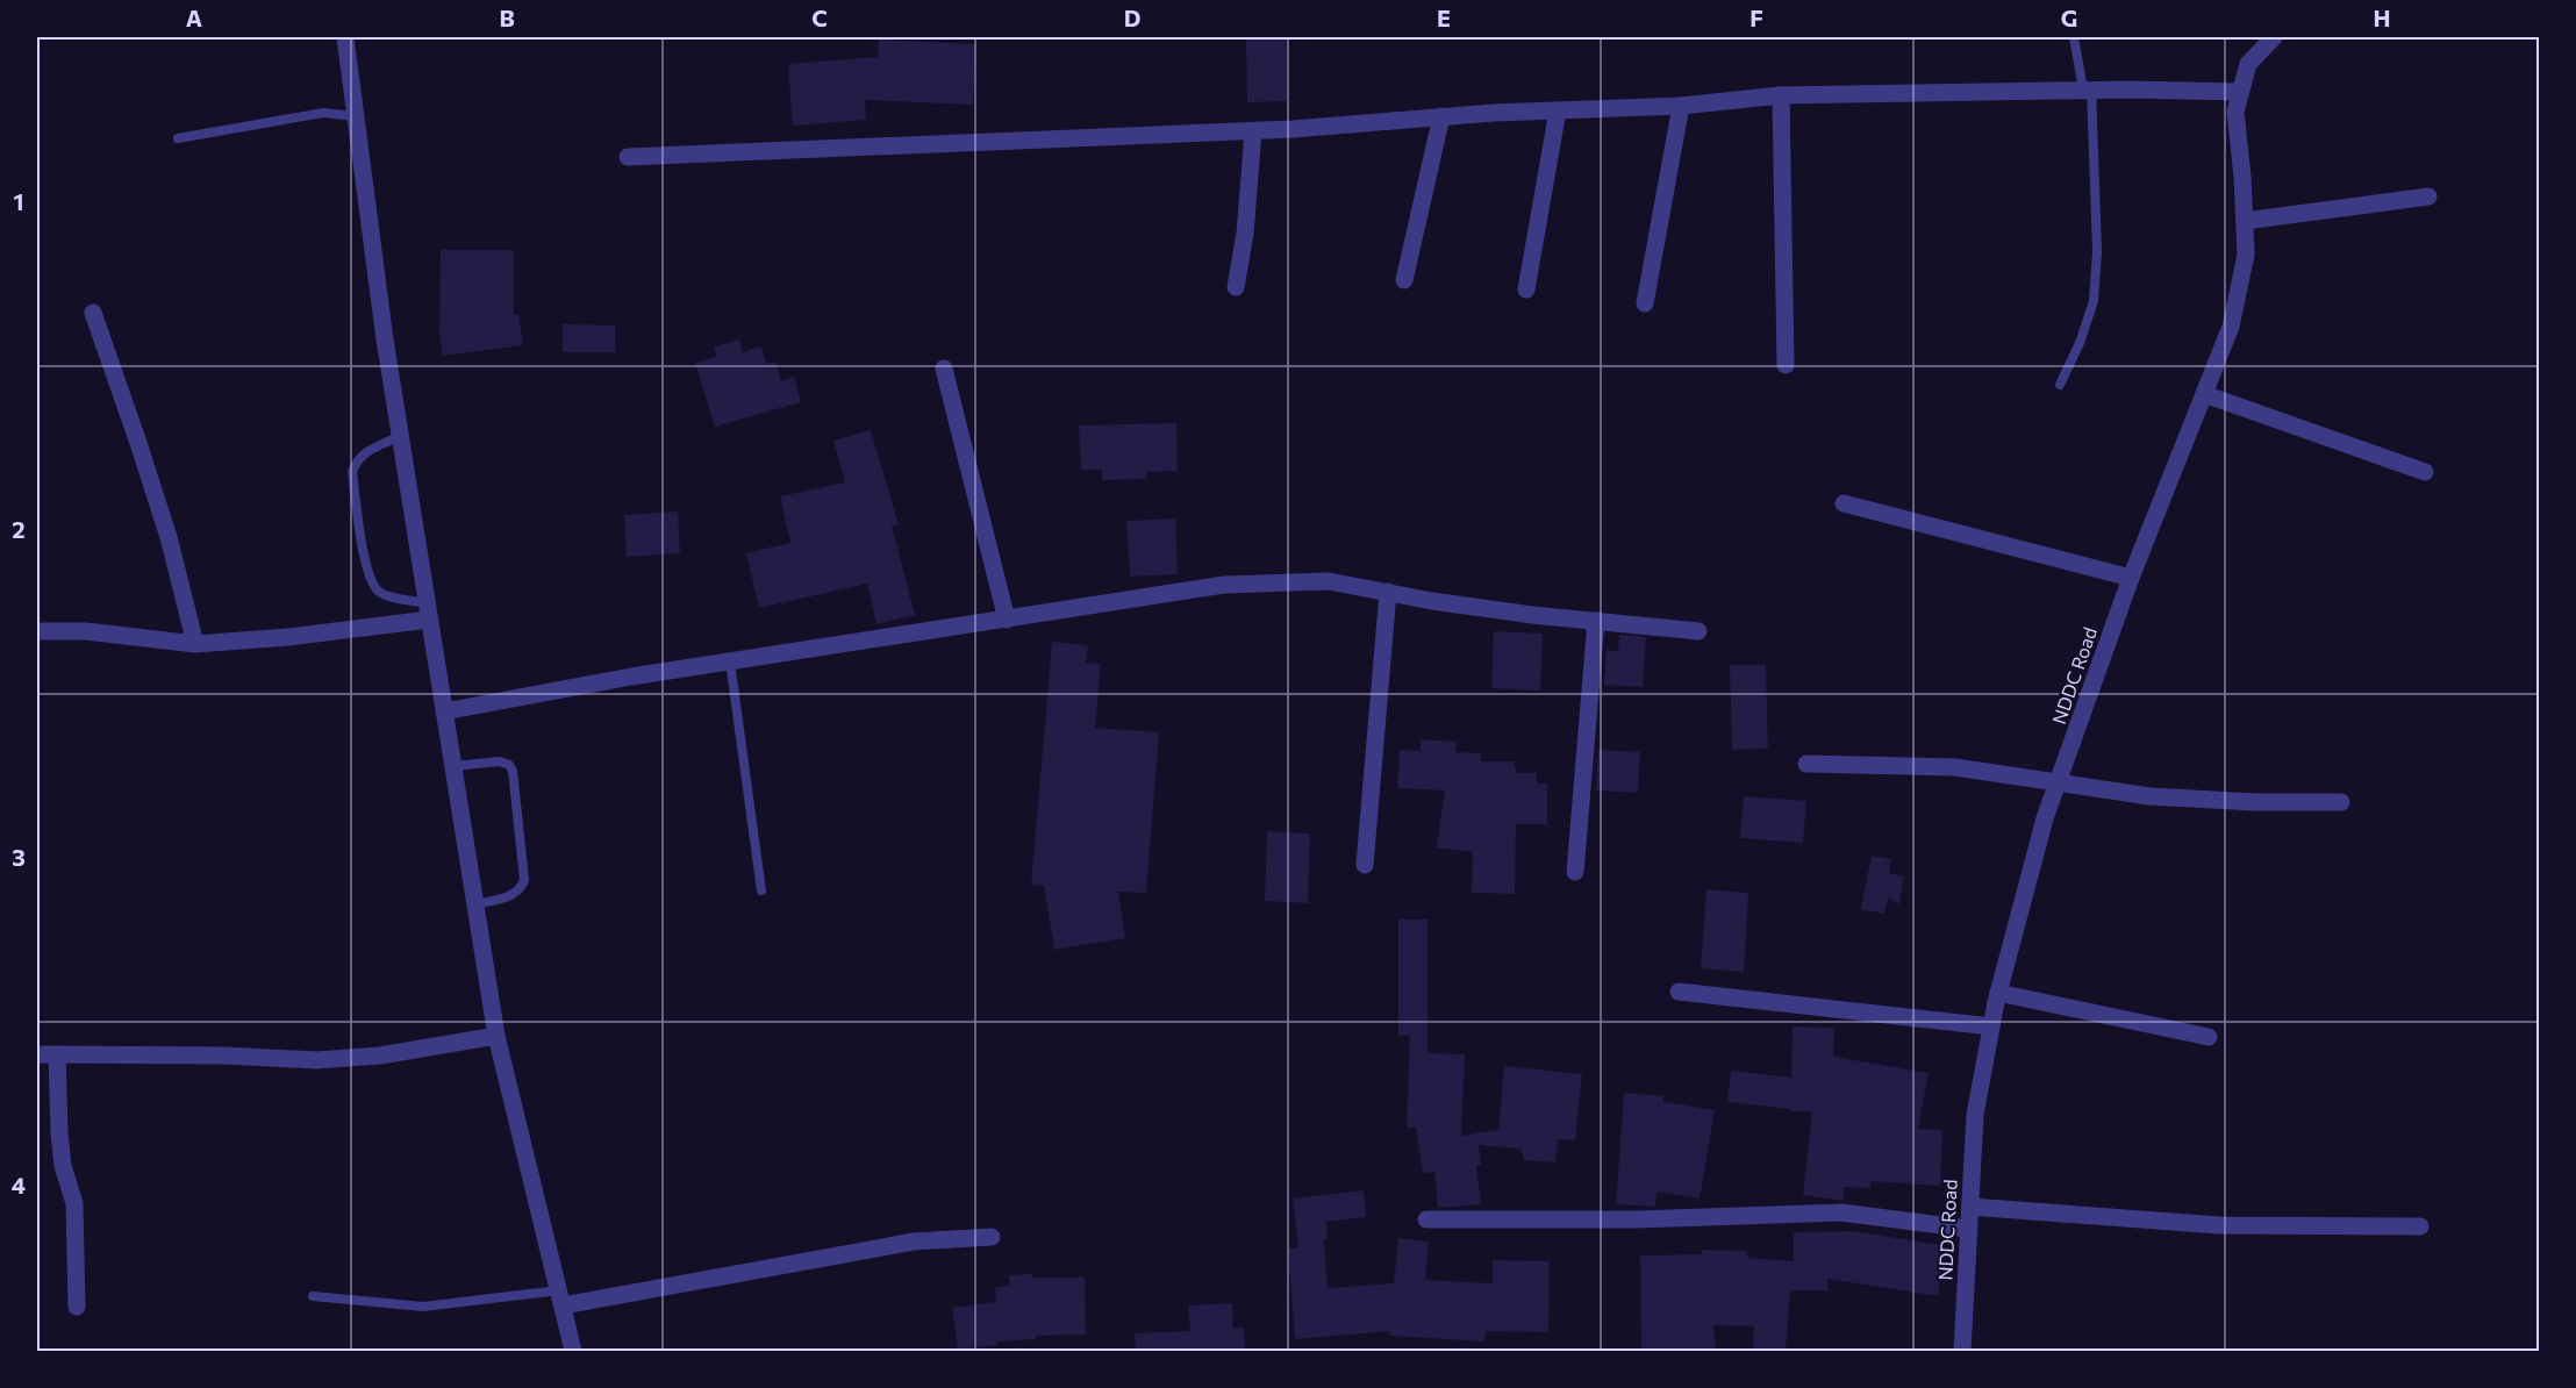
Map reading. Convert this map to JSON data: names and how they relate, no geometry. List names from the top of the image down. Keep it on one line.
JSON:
{"streets":{"street":["NDDC Road"]},"grid":{"columns":["A","B","C","D","E","F","G","H"],"rows":["1","2","3","4"]}}
